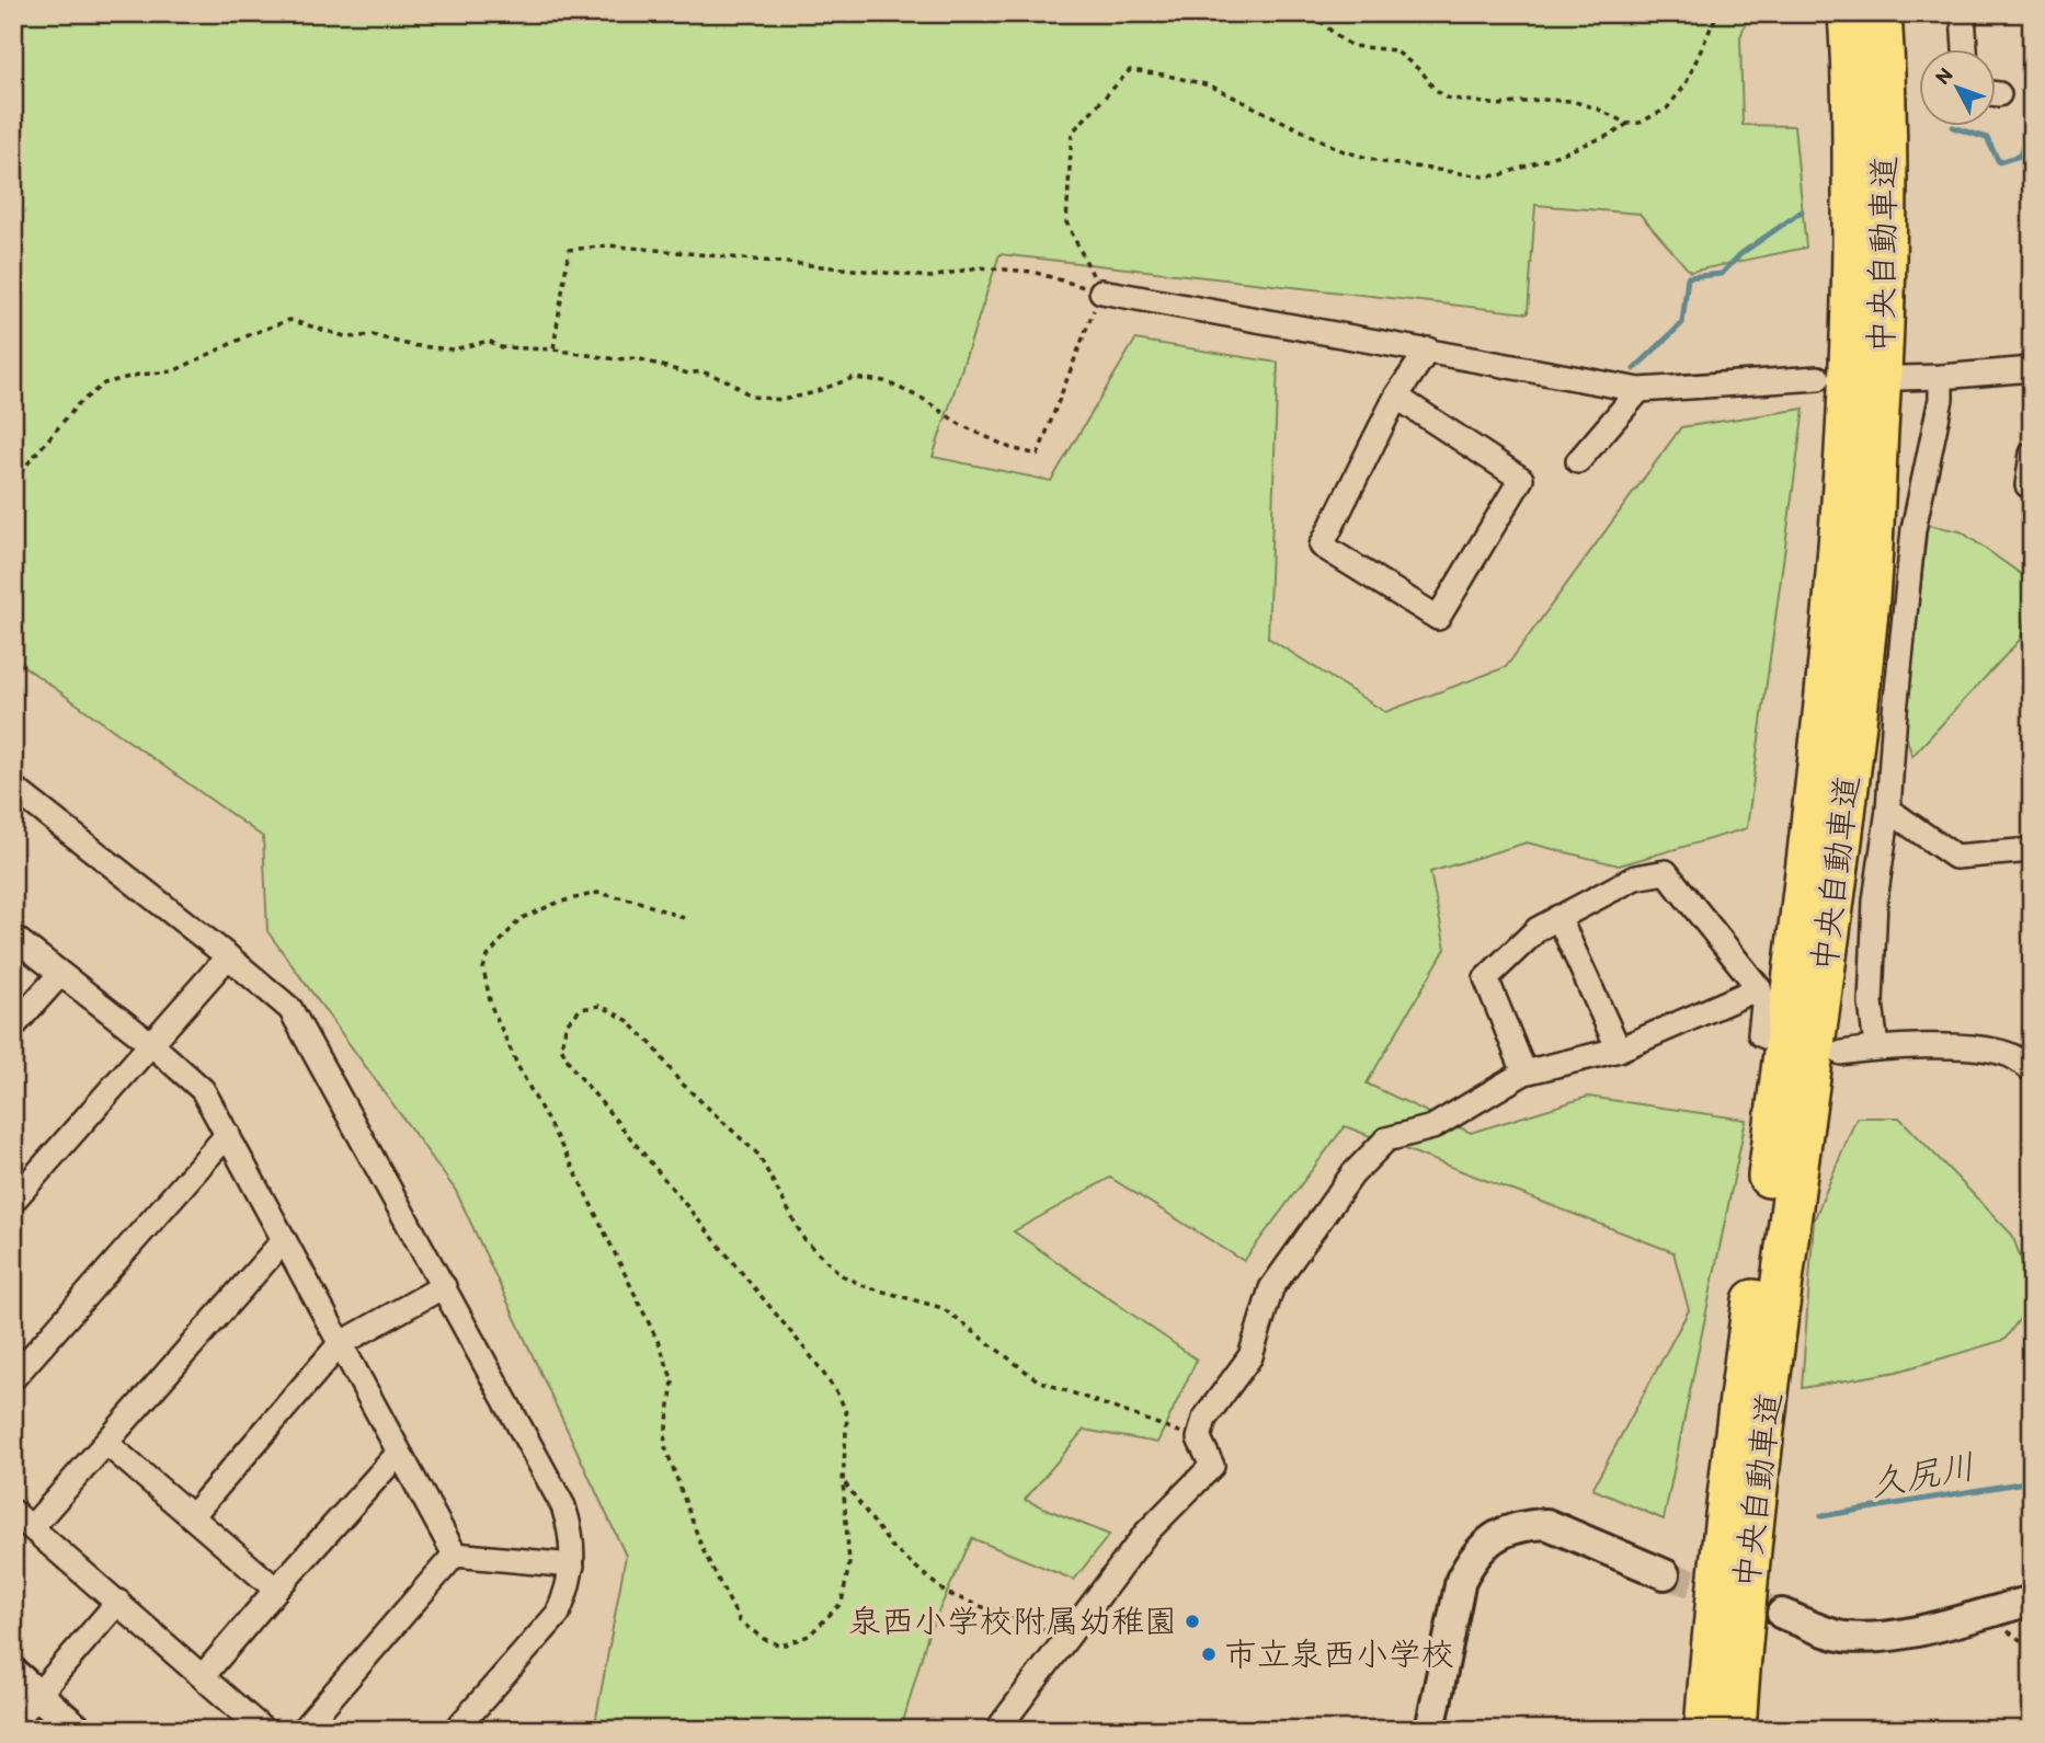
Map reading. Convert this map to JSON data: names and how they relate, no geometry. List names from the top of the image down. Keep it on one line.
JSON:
{"streets":{"highway":["中央自動車道"]},"water":["久尻川"],"places":["泉西小学校附属幼稚園","市立泉西小学校"],"north":"top left"}
